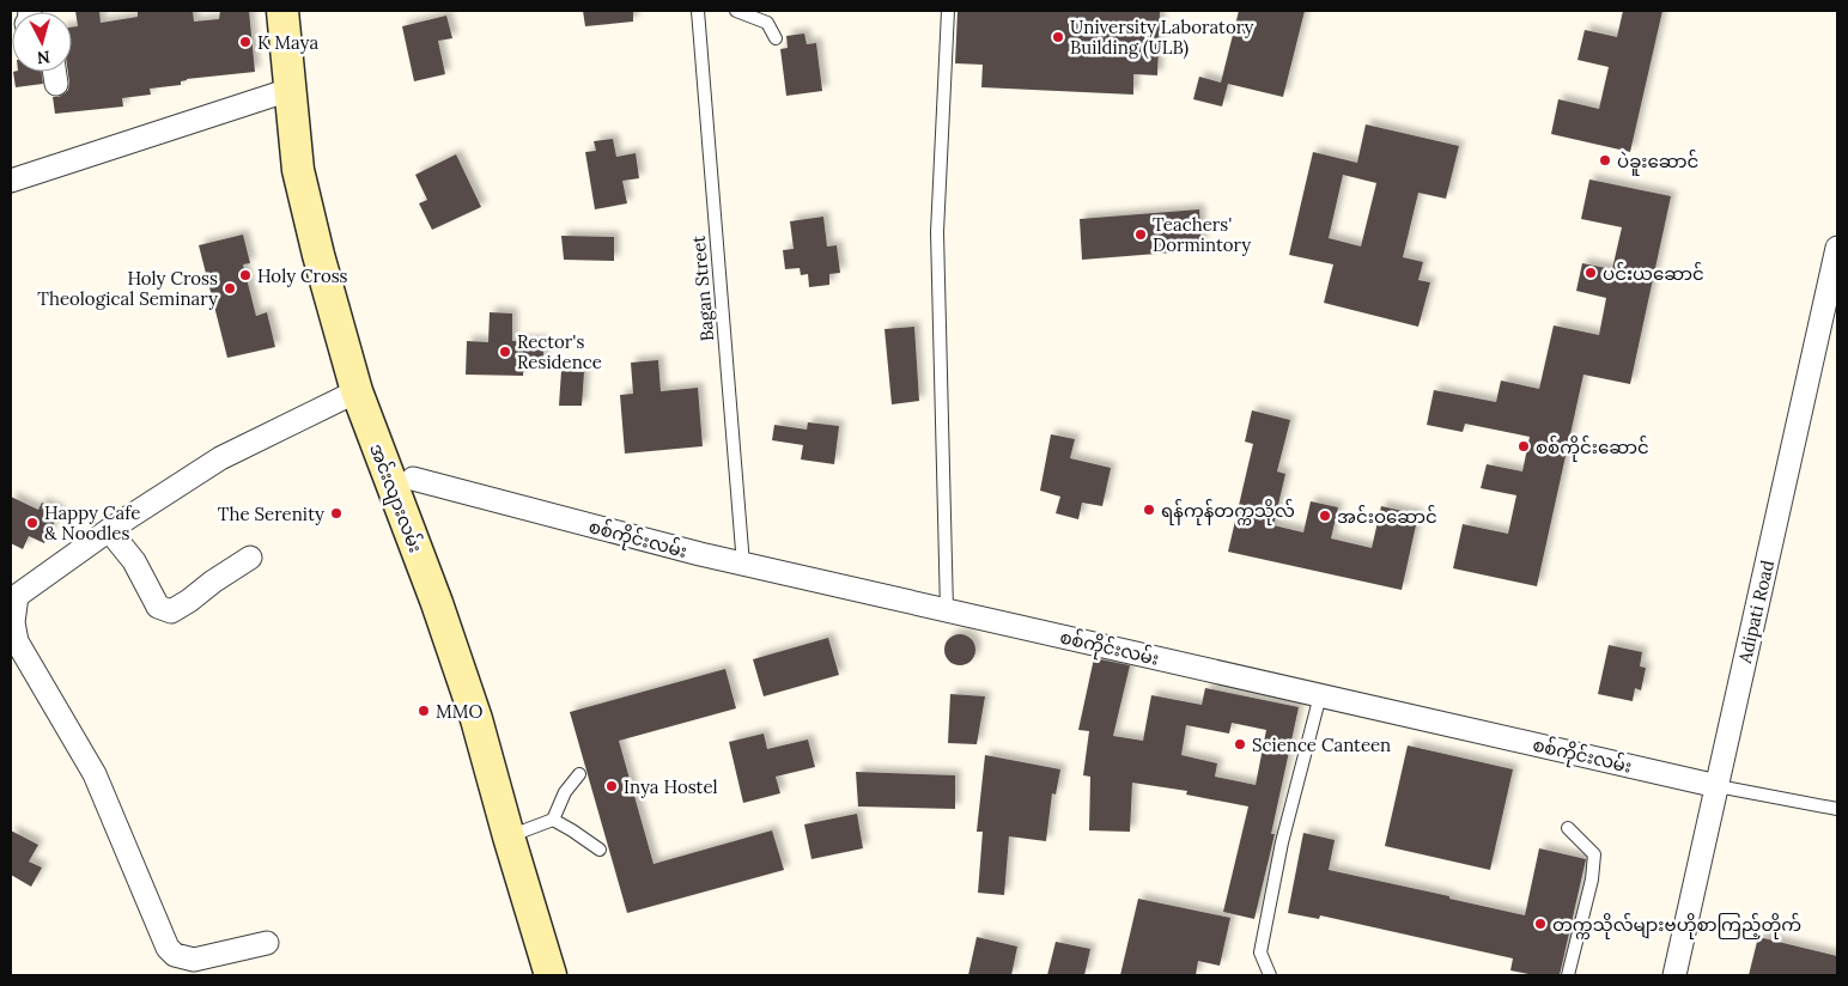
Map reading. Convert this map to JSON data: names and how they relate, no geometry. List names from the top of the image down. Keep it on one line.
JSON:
{"streets":{"main road":["အင်းလျားလမ်း"],"street":["စစ်ကိုင်းလမ်း","Adipati Road"],"lane":["Bagan Street"]},"crossings":[["Bagan Street","စစ်ကိုင်းလမ်း"],["အင်းလျားလမ်း","စစ်ကိုင်းလမ်း"],["စစ်ကိုင်းလမ်း","Adipati Road"]],"places":["University Laboratory Building (ULB)","K Maya","ပဲခူးဆောင်","Teachers' Dormintory","ပင်းယဆောင်","Holy Cross","Holy Cross Theological Seminary","Rector's Residence","စစ်ကိုင်းဆောင်","ရန်ကုန်တက္ကသိုလ်","The Serenity","အင်းဝ‌ဆောင်","Happy Cafe & Noodles","MMO","Science Canteen","Inya Hostel","တက္ကသိုလ်များဗဟိုစာကြည့်တိုက်"],"north":"bottom"}
